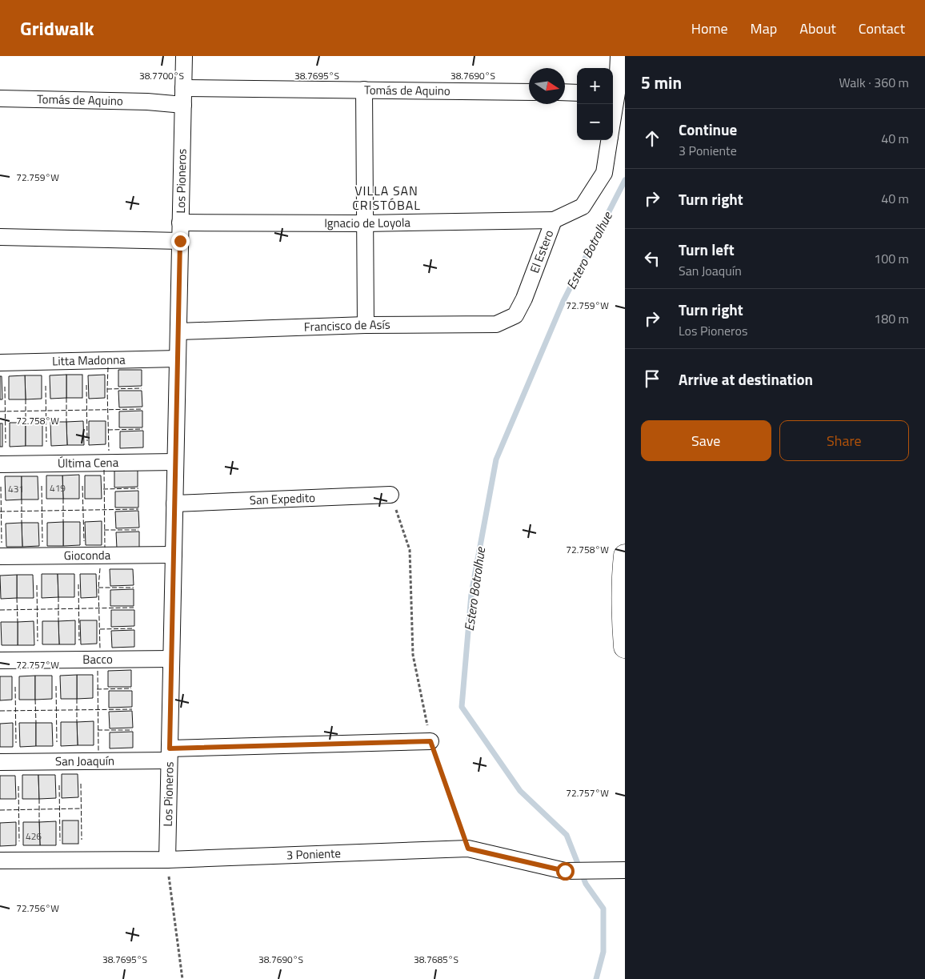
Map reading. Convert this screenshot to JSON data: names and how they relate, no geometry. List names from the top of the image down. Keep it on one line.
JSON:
{"streets":{"street":["Tomás de Aquino","Los Pioneros","Ignacio de Loyola","El Estero","Francisco de Asís","Litta Madonna","Última Cena","San Expedito","Gioconda","Bacco","San Joaquín","3 Poniente"]},"crossings":[["Tomás de Aquino","Los Pioneros"],["Los Pioneros","Ignacio de Loyola"],["Los Pioneros","Francisco de Asís"],["Los Pioneros","Litta Madonna"],["Los Pioneros","Última Cena"],["Los Pioneros","San Expedito"],["Los Pioneros","Gioconda"],["Los Pioneros","Bacco"],["Los Pioneros","San Joaquín"],["Los Pioneros","3 Poniente"],["Ignacio de Loyola","El Estero"],["El Estero","Francisco de Asís"]],"districts":["VILLA SAN CRISTÓBAL"],"water":["Estero Botrolhue"],"house_numbers":["419","431","426"],"north":"right","page":{"header":"Gridwalk","nav":["Home","Map","About","Contact"],"heading":["5 min","Walk · 360 m"],"map_buttons":["+","−"],"list":[["Continue","3 Poniente","40 m"],["Turn right","40 m"],["Turn left","San Joaquín","100 m"],["Turn right","Los Pioneros","180 m"],"Arrive at destination"],"buttons":["Save","Share"]},"coordinates":["38.7700°S","38.7695°S","38.7690°S","72.759°W","72.758°W","72.757°W","72.756°W","38.7685°S"]}
